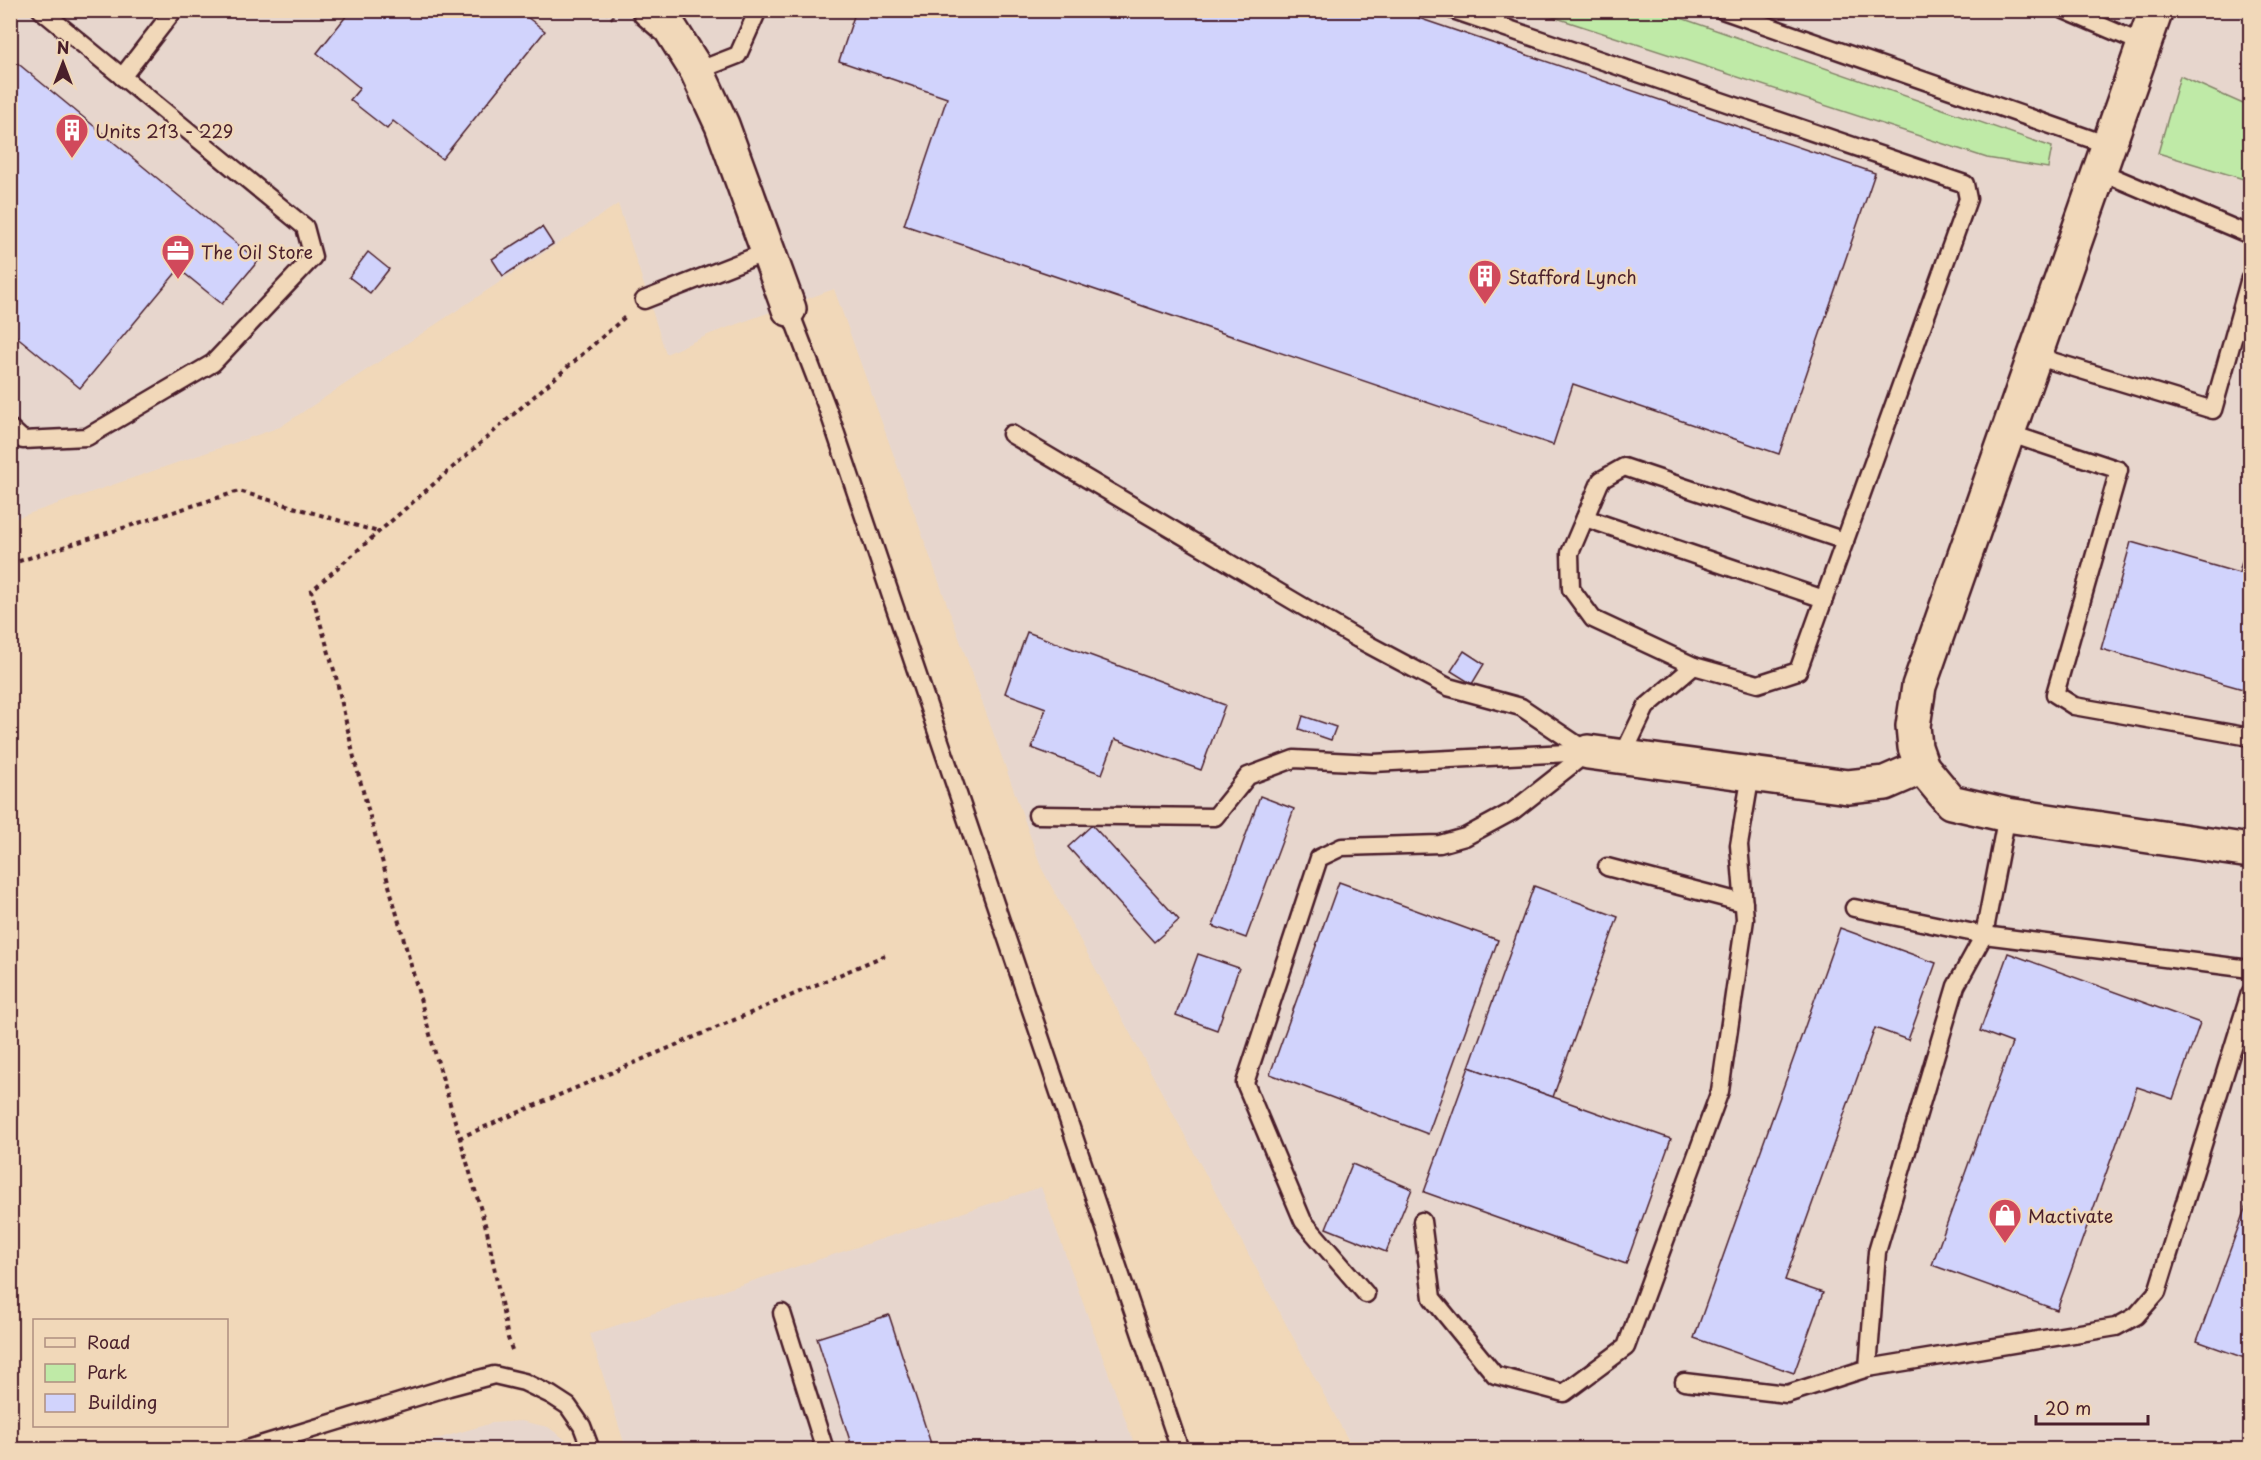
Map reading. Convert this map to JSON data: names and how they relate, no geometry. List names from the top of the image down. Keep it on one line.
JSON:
{"places":{"building":["Units 213 - 229","Stafford Lynch"],"office":["The Oil Store"],"shop":["Mactivate"]},"legend":["Road","Park","Building"],"scale_bar":"20 m","north":"top"}
